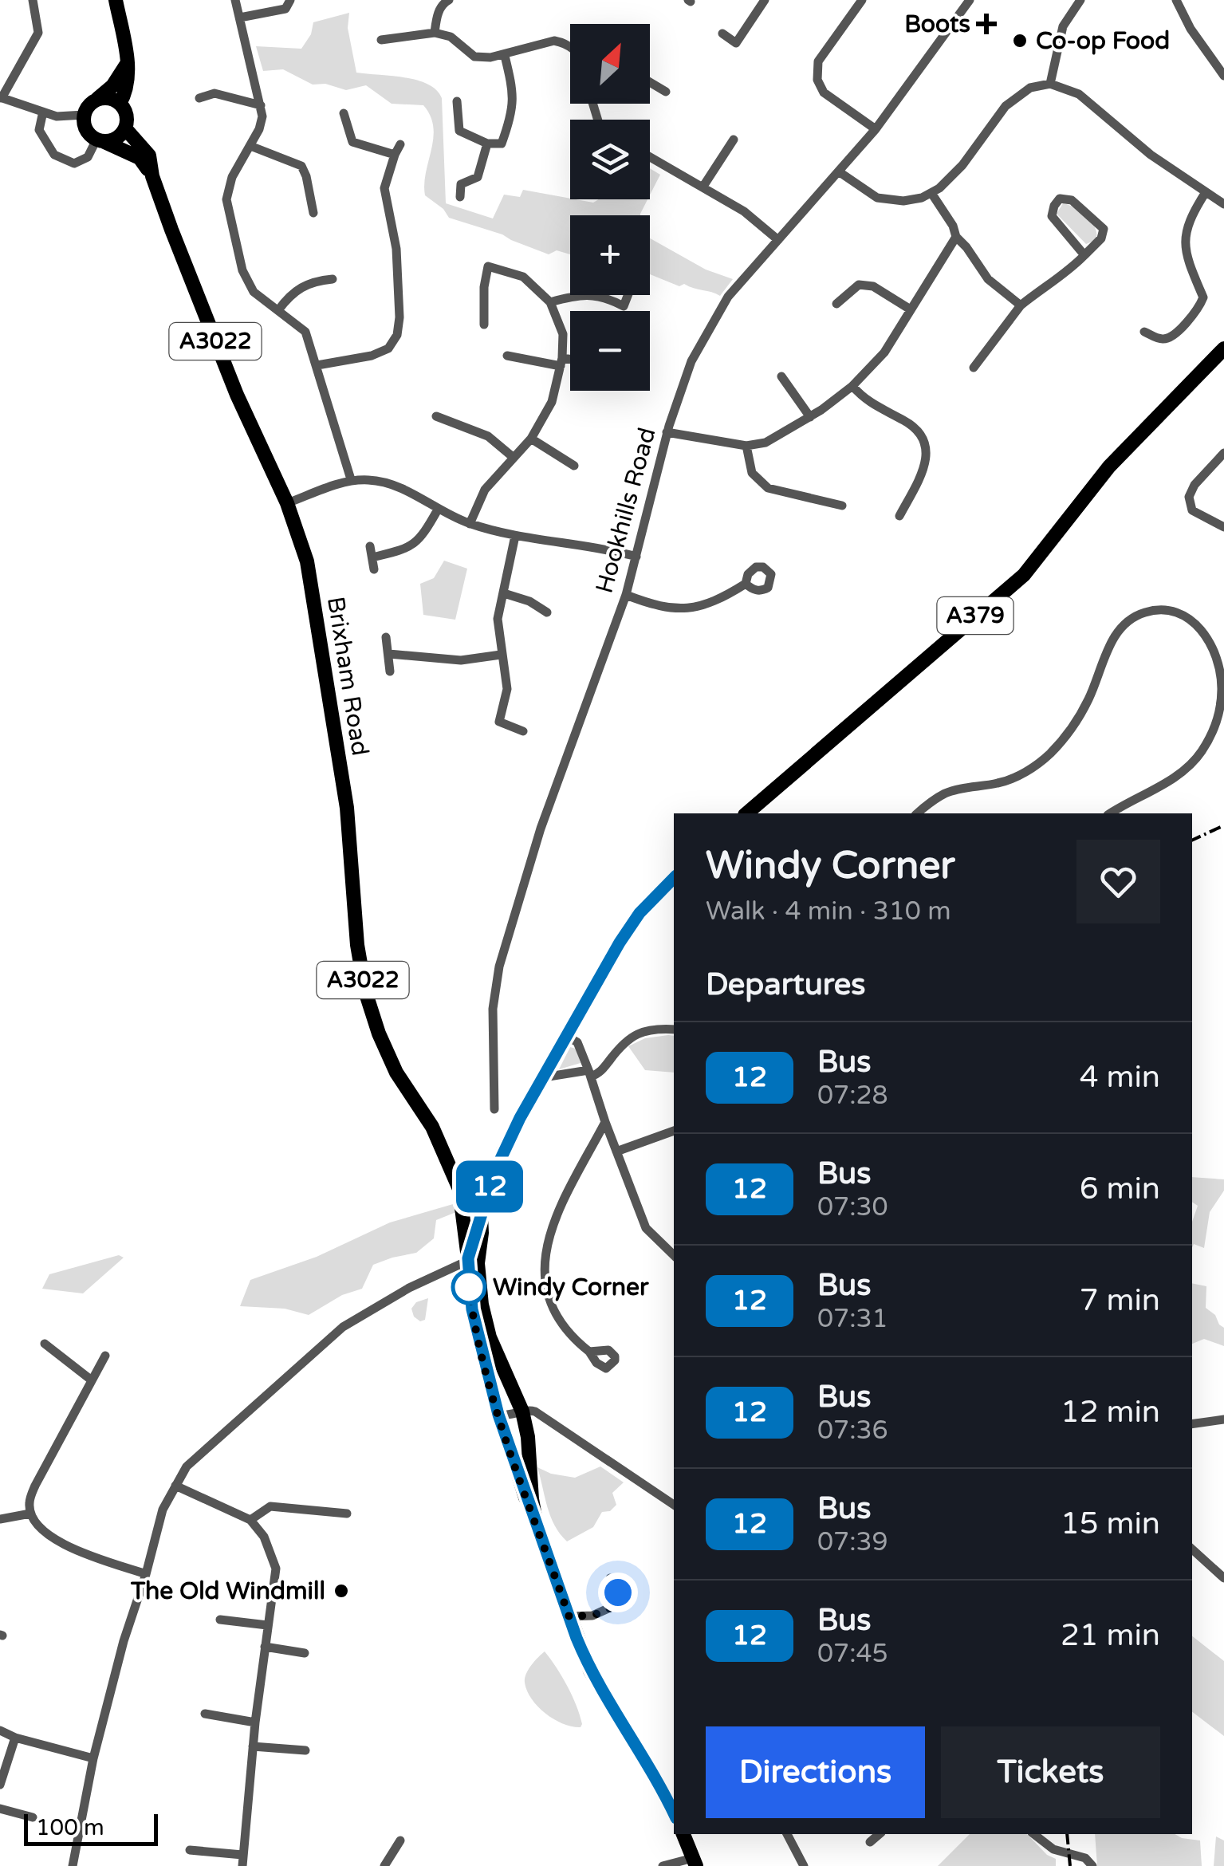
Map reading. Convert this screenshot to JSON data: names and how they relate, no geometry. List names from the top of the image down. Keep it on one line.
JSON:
{"streets":{"main road":["A3022","A379","Brixham Road"],"street":["Hookhills Road"]},"crossings":[["A3022","Brixham Road"]],"places":{"health":["Boots"],"other":["Co-op Food","Windy Corner","The Old Windmill"]},"lines":["bus line 12"],"scale_bar":"100 m","north":"top right","page":{"on_map":"12","map_buttons":["+","−"],"heading":[["Windy Corner","Walk · 4 min · 310 m"],"Departures"],"list":[{"mark":"12","name":"Bus","note":"07:28","value":"4 min"},{"mark":"12","name":"Bus","note":"07:30","value":"6 min"},{"mark":"12","name":"Bus","note":"07:31","value":"7 min"},{"mark":"12","name":"Bus","note":"07:36","value":"12 min"},{"mark":"12","name":"Bus","note":"07:39","value":"15 min"},{"mark":"12","name":"Bus","note":"07:45","value":"21 min"}],"buttons":["Directions","Tickets"],"scale":"100 m"}}
